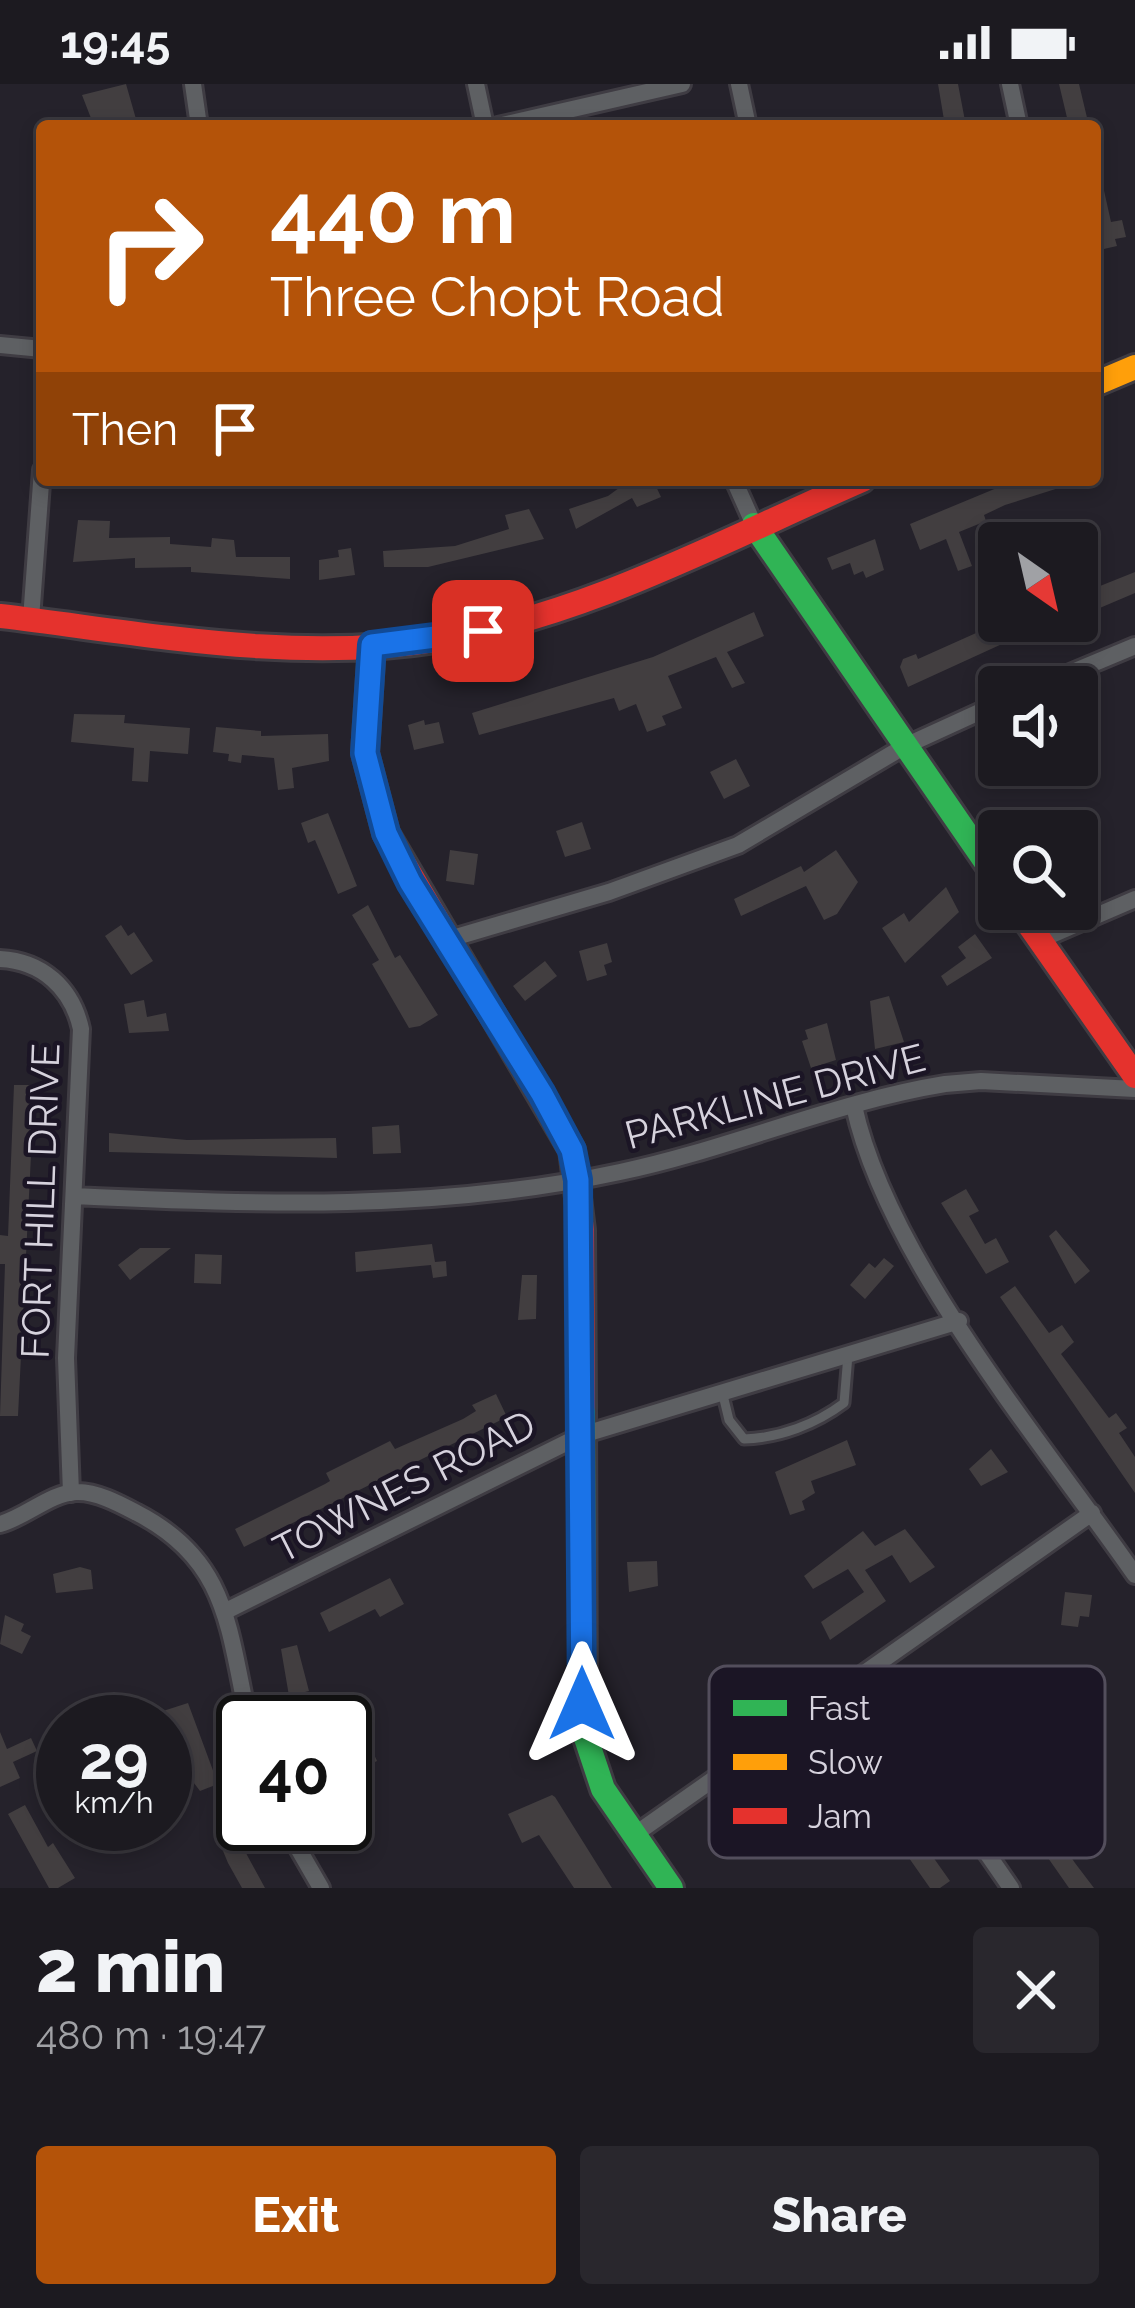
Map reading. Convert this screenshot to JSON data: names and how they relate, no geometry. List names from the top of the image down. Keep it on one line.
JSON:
{"streets":{"street":["PARKLINE DRIVE","FORT HILL DRIVE","TOWNES ROAD"]},"crossings":[["PARKLINE DRIVE","FORT HILL DRIVE"]],"legend":["Fast","Slow","Jam"],"north":"bottom right","page":{"status":"19:45","turn":["440 m","Three Chopt Road"],"then":"Then","speed":"29 km/h","limit":"40","heading":["2 min","480 m · 19:47"],"buttons":["Exit","Share"]}}
